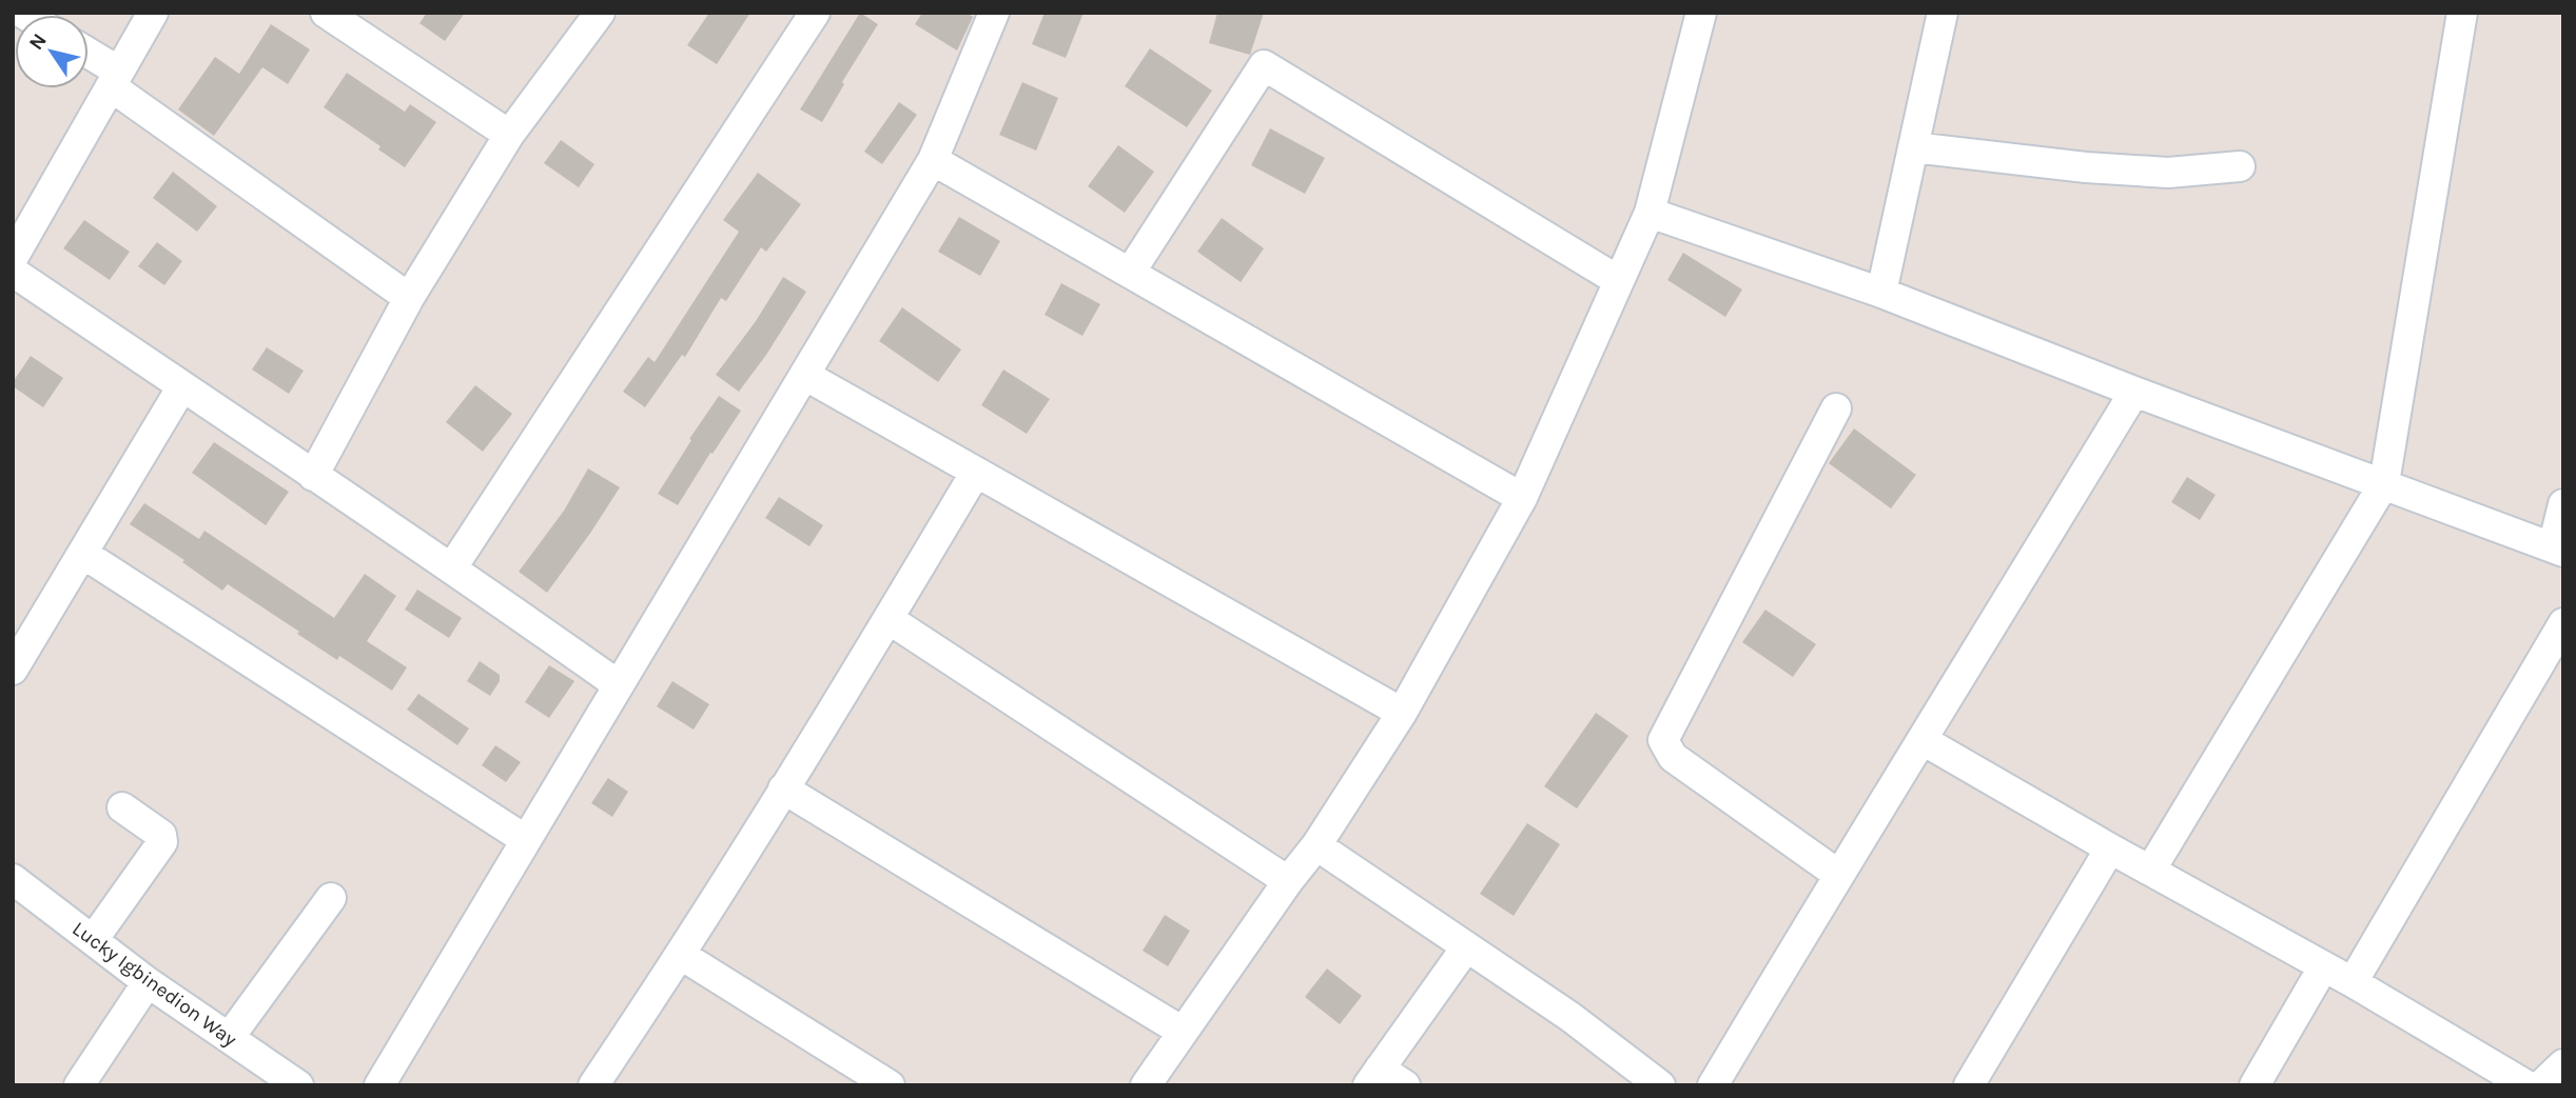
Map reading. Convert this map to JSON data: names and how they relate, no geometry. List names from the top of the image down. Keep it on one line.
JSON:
{"streets":{"street":["Lucky Igbinedion Way"]},"north":"top left"}
